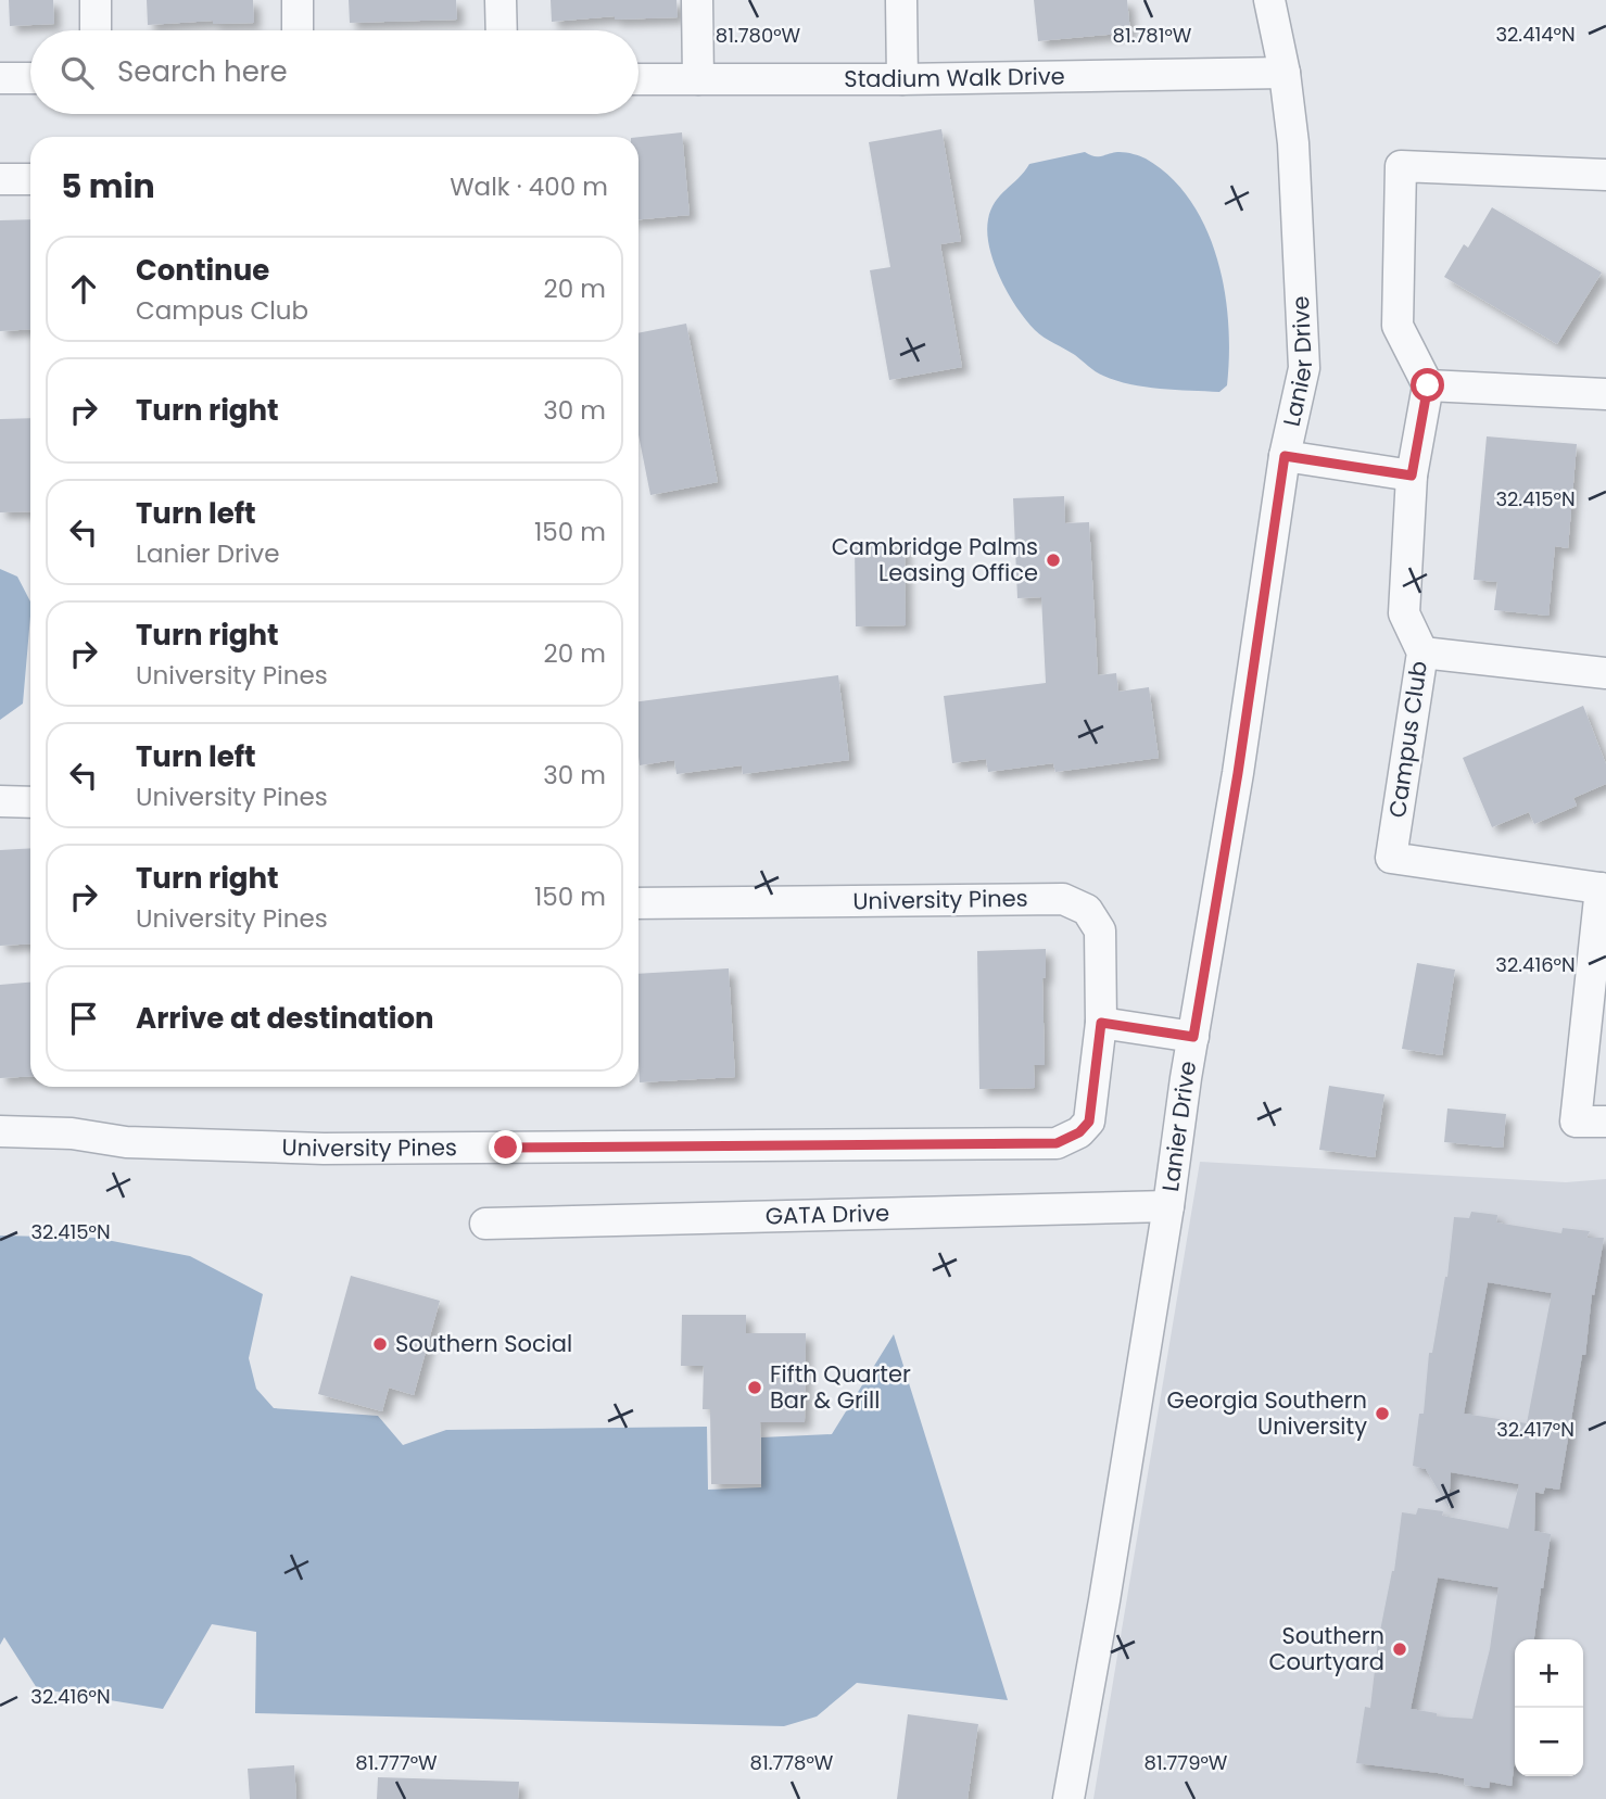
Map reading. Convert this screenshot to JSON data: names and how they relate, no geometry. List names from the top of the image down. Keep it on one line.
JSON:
{"streets":{"street":["Stadium Walk Drive","Lanier Drive","Campus Club","University Pines","GATA Drive"]},"crossings":[["Stadium Walk Drive","Lanier Drive"],["Lanier Drive","GATA Drive"]],"places":["Cambridge Palms Leasing Office","Southern Social","Fifth Quarter Bar & Grill","Georgia Southern University","Southern Courtyard"],"page":{"search":"Search here","heading":["5 min","Walk · 400 m"],"list":[["Continue","Campus Club","20 m"],["Turn right","30 m"],["Turn left","Lanier Drive","150 m"],["Turn right","University Pines","20 m"],["Turn left","University Pines","30 m"],["Turn right","University Pines","150 m"],"Arrive at destination"],"map_buttons":["+","−"]},"coordinates":["32.414°N","81.780°W","81.781°W","32.415°N","32.416°N","32.417°N","81.777°W","81.778°W","81.779°W"]}
